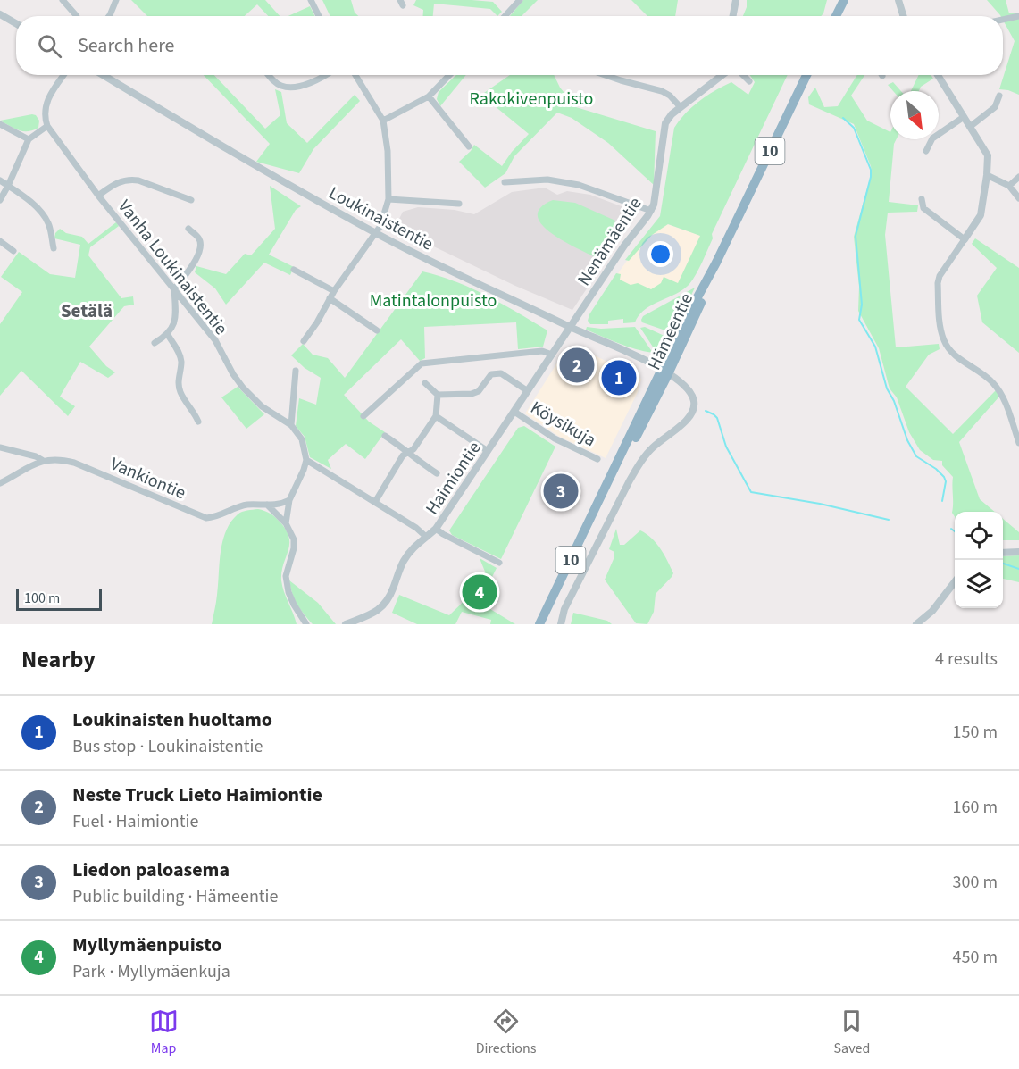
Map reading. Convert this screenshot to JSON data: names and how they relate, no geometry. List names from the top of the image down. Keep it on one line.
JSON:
{"streets":{"highway":["10","Hämeentie"],"street":["Loukinaistentie","Nenämäentie","Vanha Loukinaistentie","Köysikuja","Vankiontie","Haimiontie"]},"crossings":[["Loukinaistentie","Nenämäentie"],["Loukinaistentie","Hämeentie"],["Loukinaistentie","Haimiontie"],["Nenämäentie","Haimiontie"],["Köysikuja","Haimiontie"]],"districts":["Setälä"],"parks":["Rakokivenpuisto","Matintalonpuisto"],"scale_bar":"100 m","north":"bottom right","page":{"search":"Search here","pins":["2","1","3","4"],"scale":"100 m","heading":["Nearby","4 results"],"list":[{"mark":"1","name":"Loukinaisten huoltamo","note":"Bus stop · Loukinaistentie","value":"150 m"},{"mark":"2","name":"Neste Truck Lieto Haimiontie","note":"Fuel · Haimiontie","value":"160 m"},{"mark":"3","name":"Liedon paloasema","note":"Public building · Hämeentie","value":"300 m"},{"mark":"4","name":"Myllymäenpuisto","note":"Park · Myllymäenkuja","value":"450 m"}],"nav":["Map","Directions","Saved"]}}
